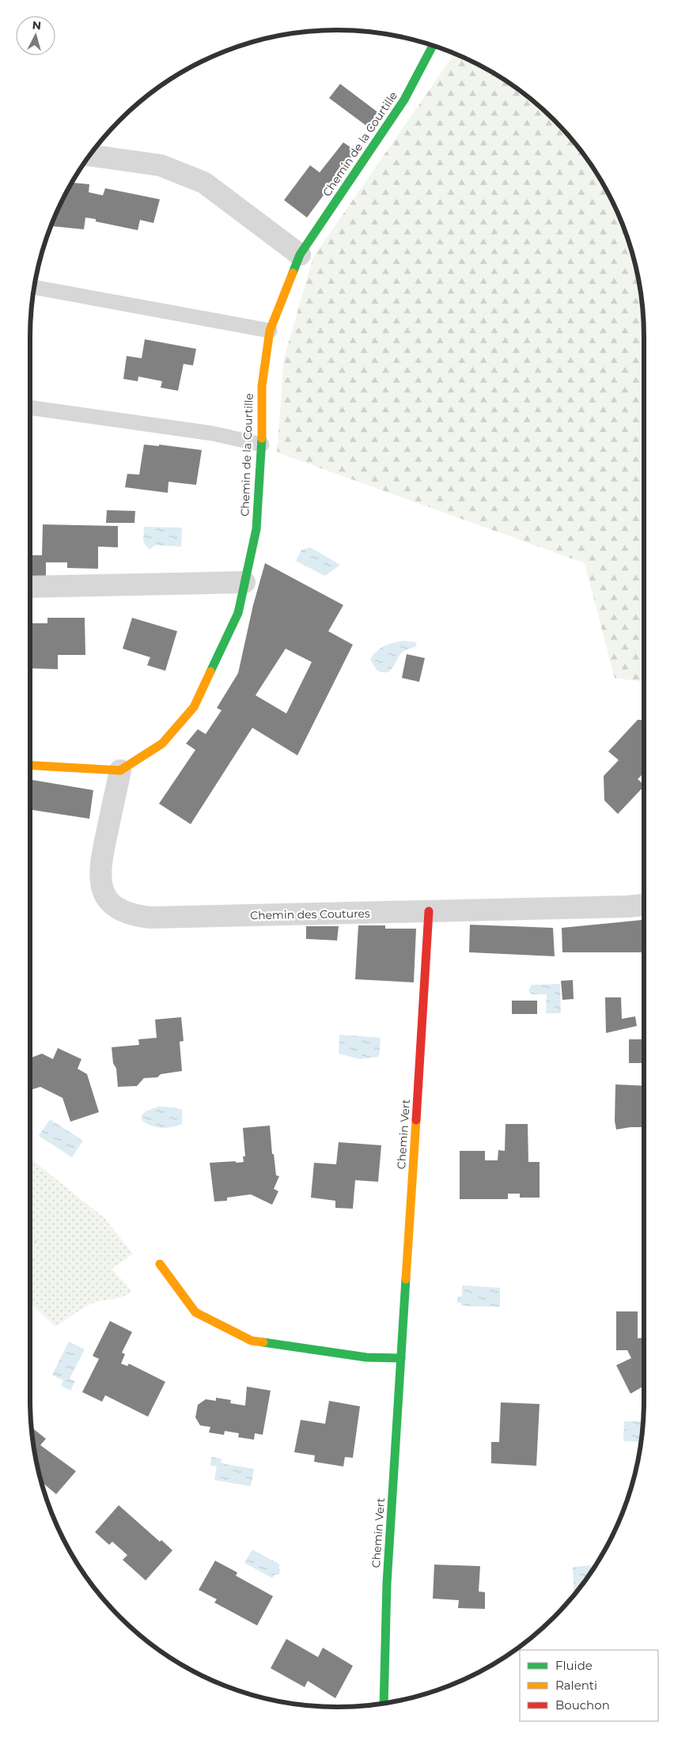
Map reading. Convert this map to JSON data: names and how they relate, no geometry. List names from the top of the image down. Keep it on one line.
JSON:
{"streets":{"street":["Chemin de la Courtille","Chemin des Coutures","Chemin Vert"]},"crossings":[["Chemin de la Courtille","Chemin des Coutures"],["Chemin des Coutures","Chemin Vert"]],"legend":["Fluide","Ralenti","Bouchon"],"north":"top"}
